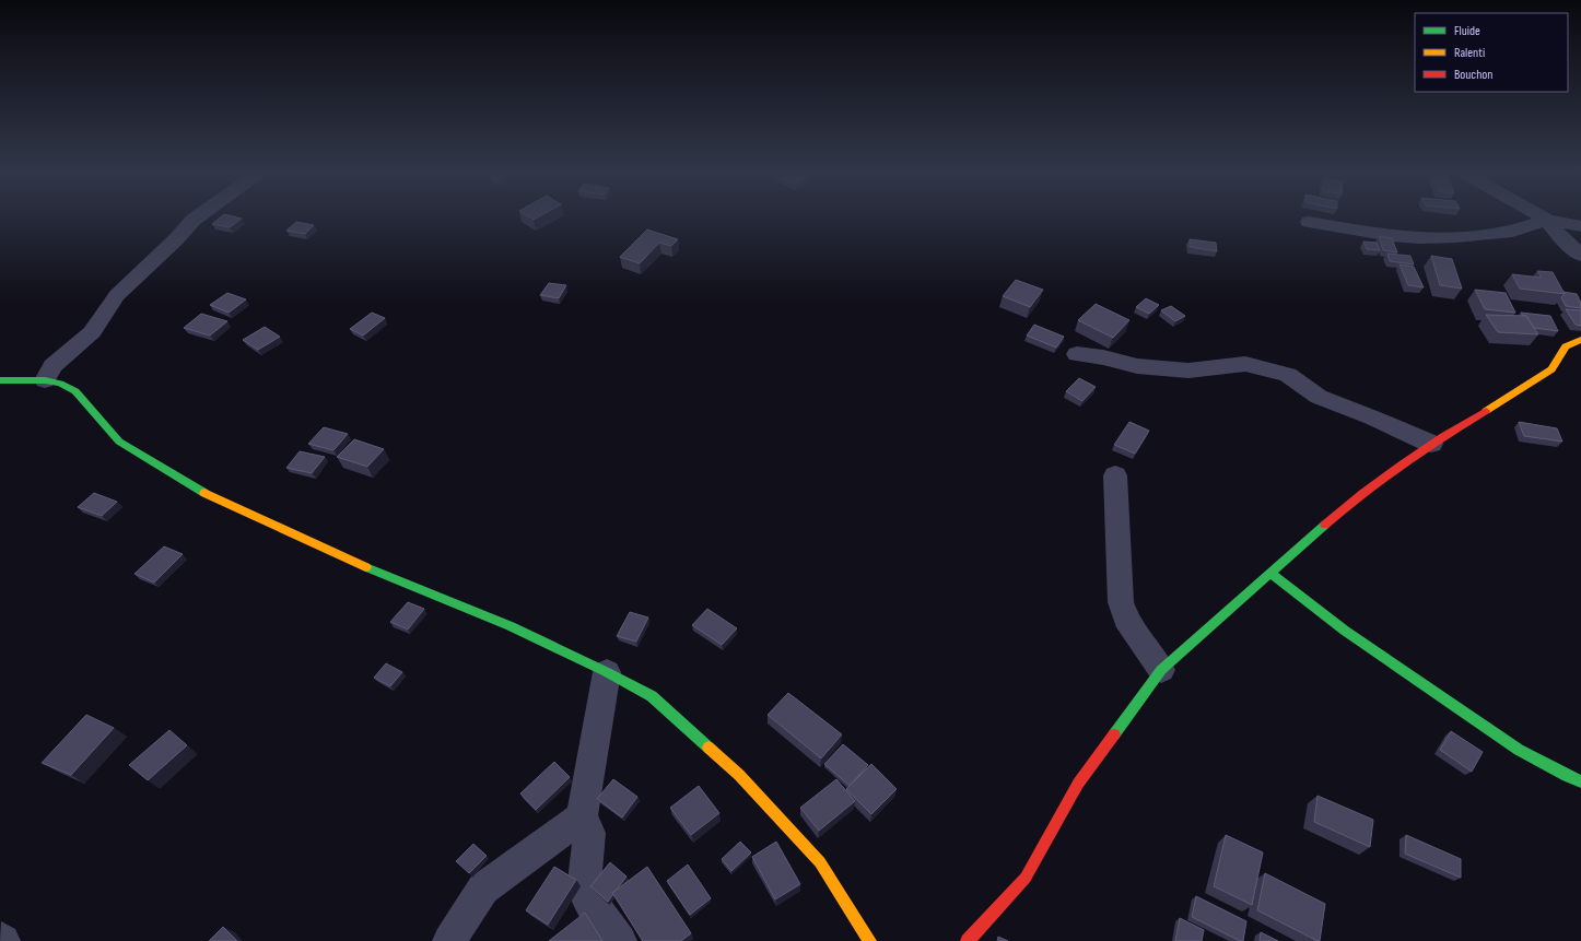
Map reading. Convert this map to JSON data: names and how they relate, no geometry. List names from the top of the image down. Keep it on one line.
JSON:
{"legend":["Fluide","Ralenti","Bouchon"]}
